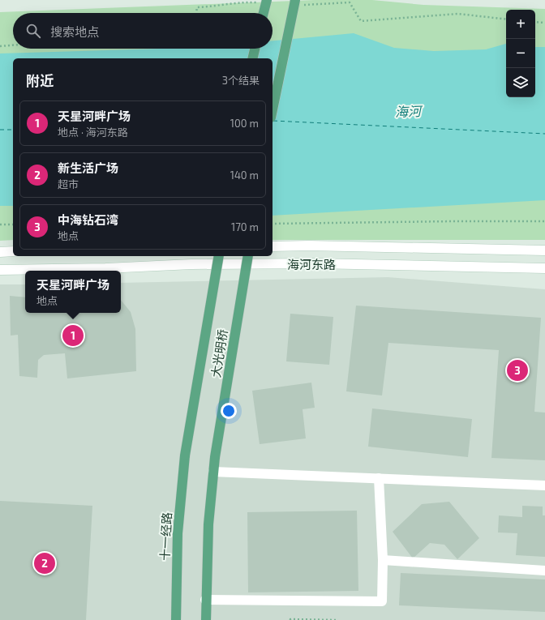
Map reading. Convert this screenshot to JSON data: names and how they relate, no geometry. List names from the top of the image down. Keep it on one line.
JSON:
{"streets":{"main road":["海河东路","大光明桥","十一经路"]},"crossings":[["大光明桥","十一经路"]],"water":["海河"],"page":{"map_buttons":["+","−"],"search":"搜索地点","heading":["附近","3个结果"],"list":[{"mark":"1","name":"天星河畔广场","note":"地点 · 海河东路","value":"100 m"},{"mark":"2","name":"新生活广场","note":"超市","value":"140 m"},{"mark":"3","name":"中海钻石湾","note":"地点","value":"170 m"}],"popup":["天星河畔广场","地点"],"pins":["1","3","2"]}}
